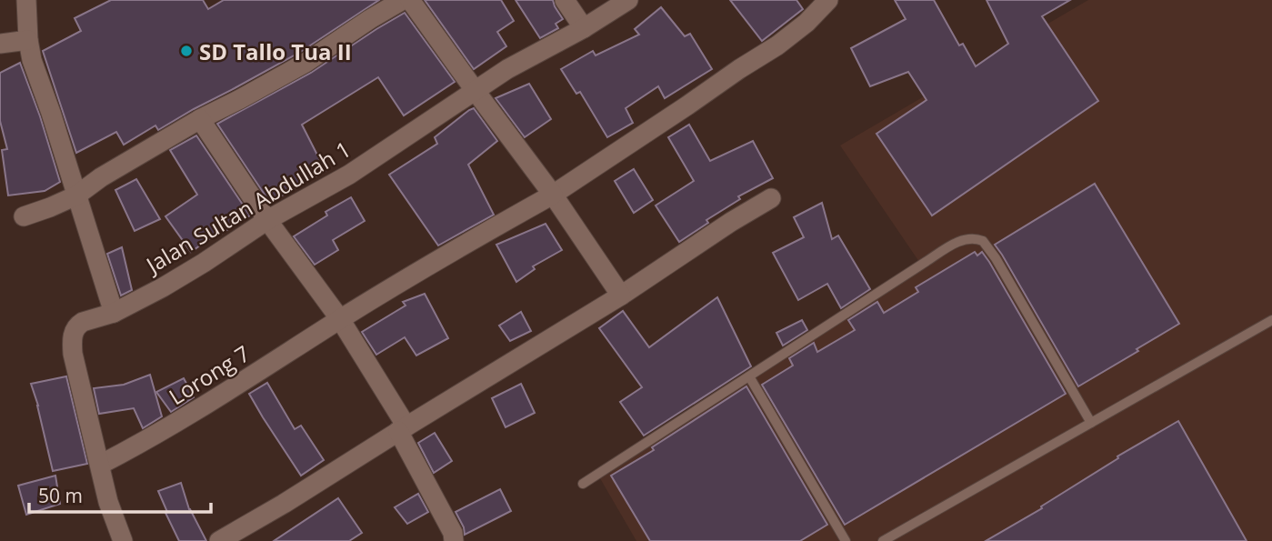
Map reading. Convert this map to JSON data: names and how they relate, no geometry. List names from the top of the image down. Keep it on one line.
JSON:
{"streets":{"street":["Jalan Sultan Abdullah 1","Lorong 7"]},"crossings":[["Jalan Sultan Abdullah 1","Lorong 7"]],"places":["SD Tallo Tua II"],"scale_bar":"50 m"}
